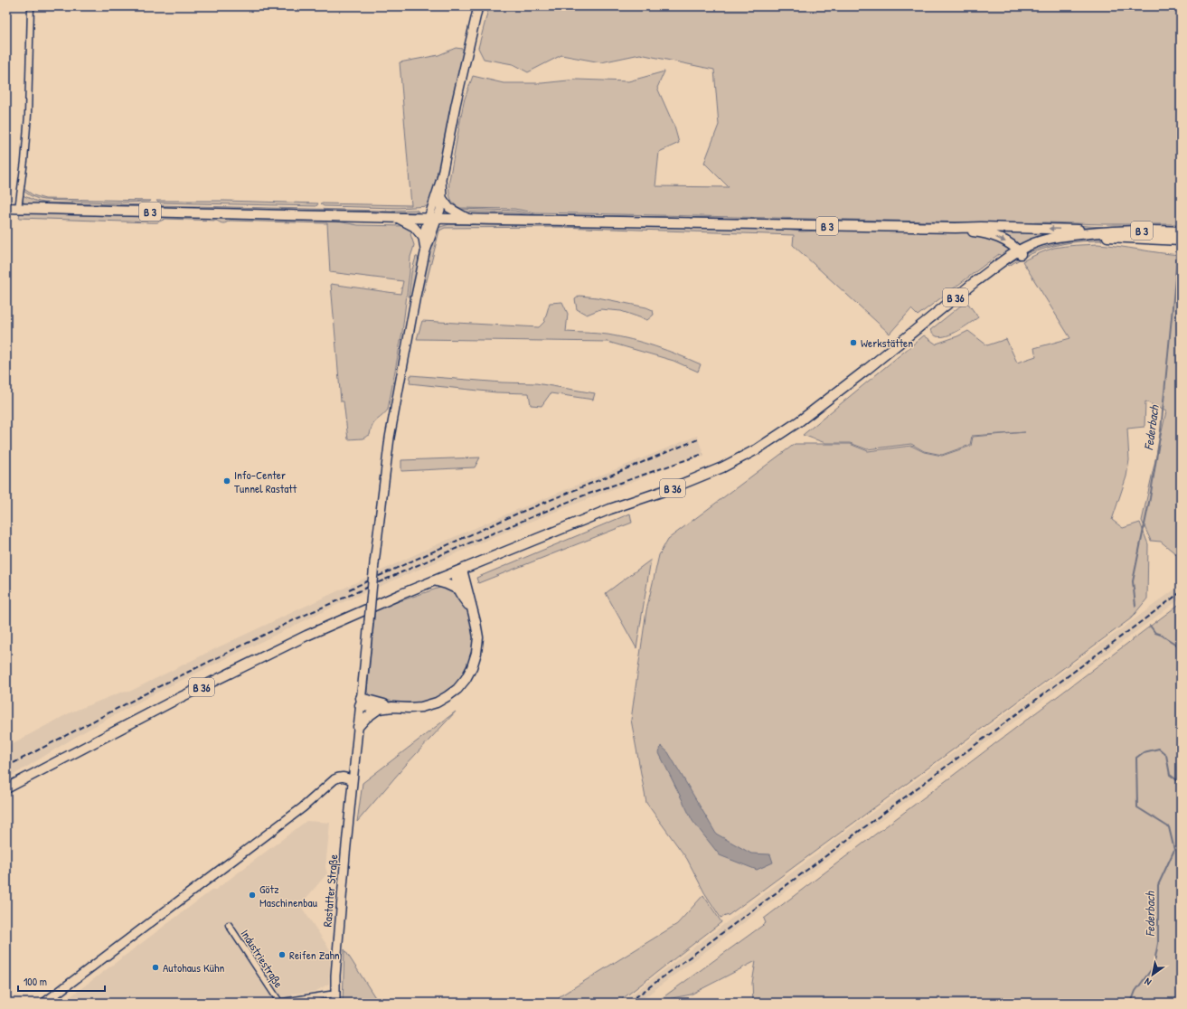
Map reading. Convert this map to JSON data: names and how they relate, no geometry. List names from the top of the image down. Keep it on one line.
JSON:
{"streets":{"main road":["B 3","B 36"],"street":["Rastatter Straße","Industriestraße"]},"crossings":[["B 3","B 36"],["Rastatter Straße","Industriestraße"]],"water":["Federbach"],"places":["Werkstätten","Info-Center Tunnel Rastatt","Götz Maschinenbau","Reifen Zahn","Autohaus Kühn"],"scale_bar":"100 m","north":"bottom left"}
